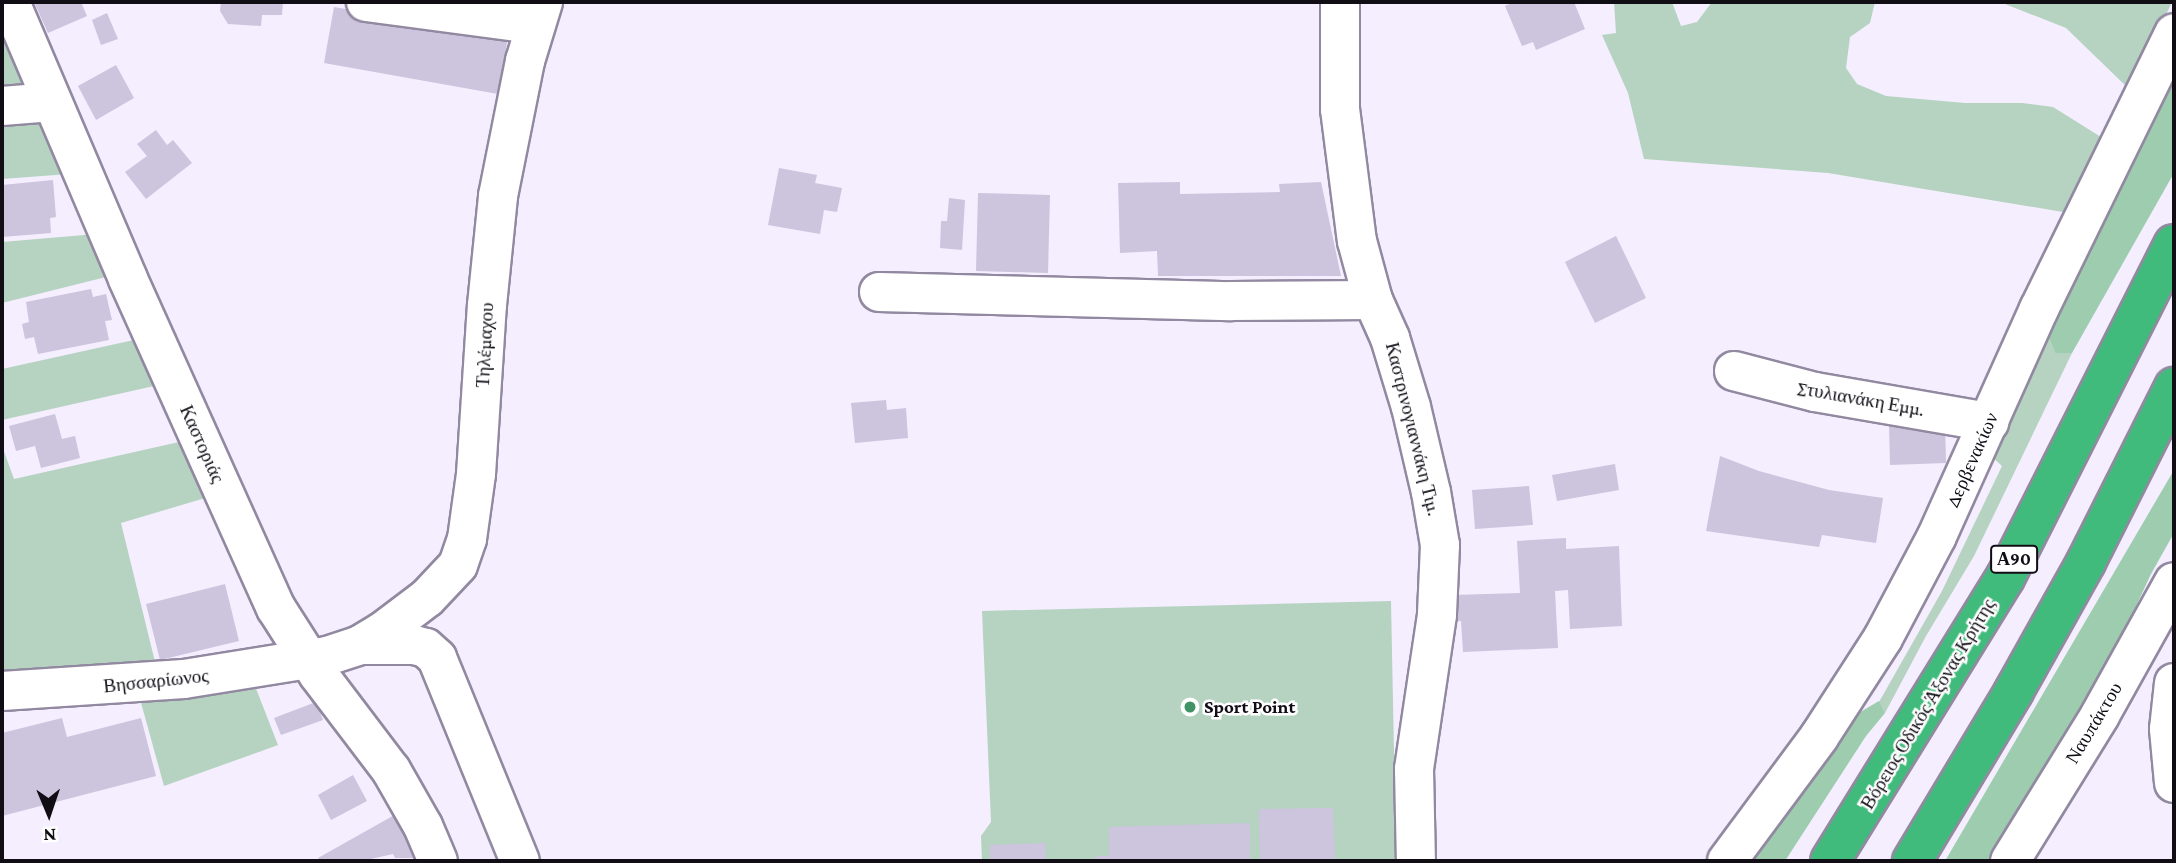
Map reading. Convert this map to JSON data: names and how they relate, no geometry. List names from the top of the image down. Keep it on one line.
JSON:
{"streets":{"highway":["Α90","Βόρειος Οδικός Άξονας Κρήτης"],"street":["Τηλέμαχου","Στυλιανάκη Εμμ.","Καστρινογιαννάκη Τιμ.","Καστοριάς","Δερβενακίων","Βησσαρίωνος","Ναυπάκτου"]},"crossings":[["Τηλέμαχου","Καστοριάς"],["Τηλέμαχου","Βησσαρίωνος"],["Στυλιανάκη Εμμ.","Δερβενακίων"],["Καστοριάς","Βησσαρίωνος"]],"places":["Sport Point"],"north":"bottom"}
